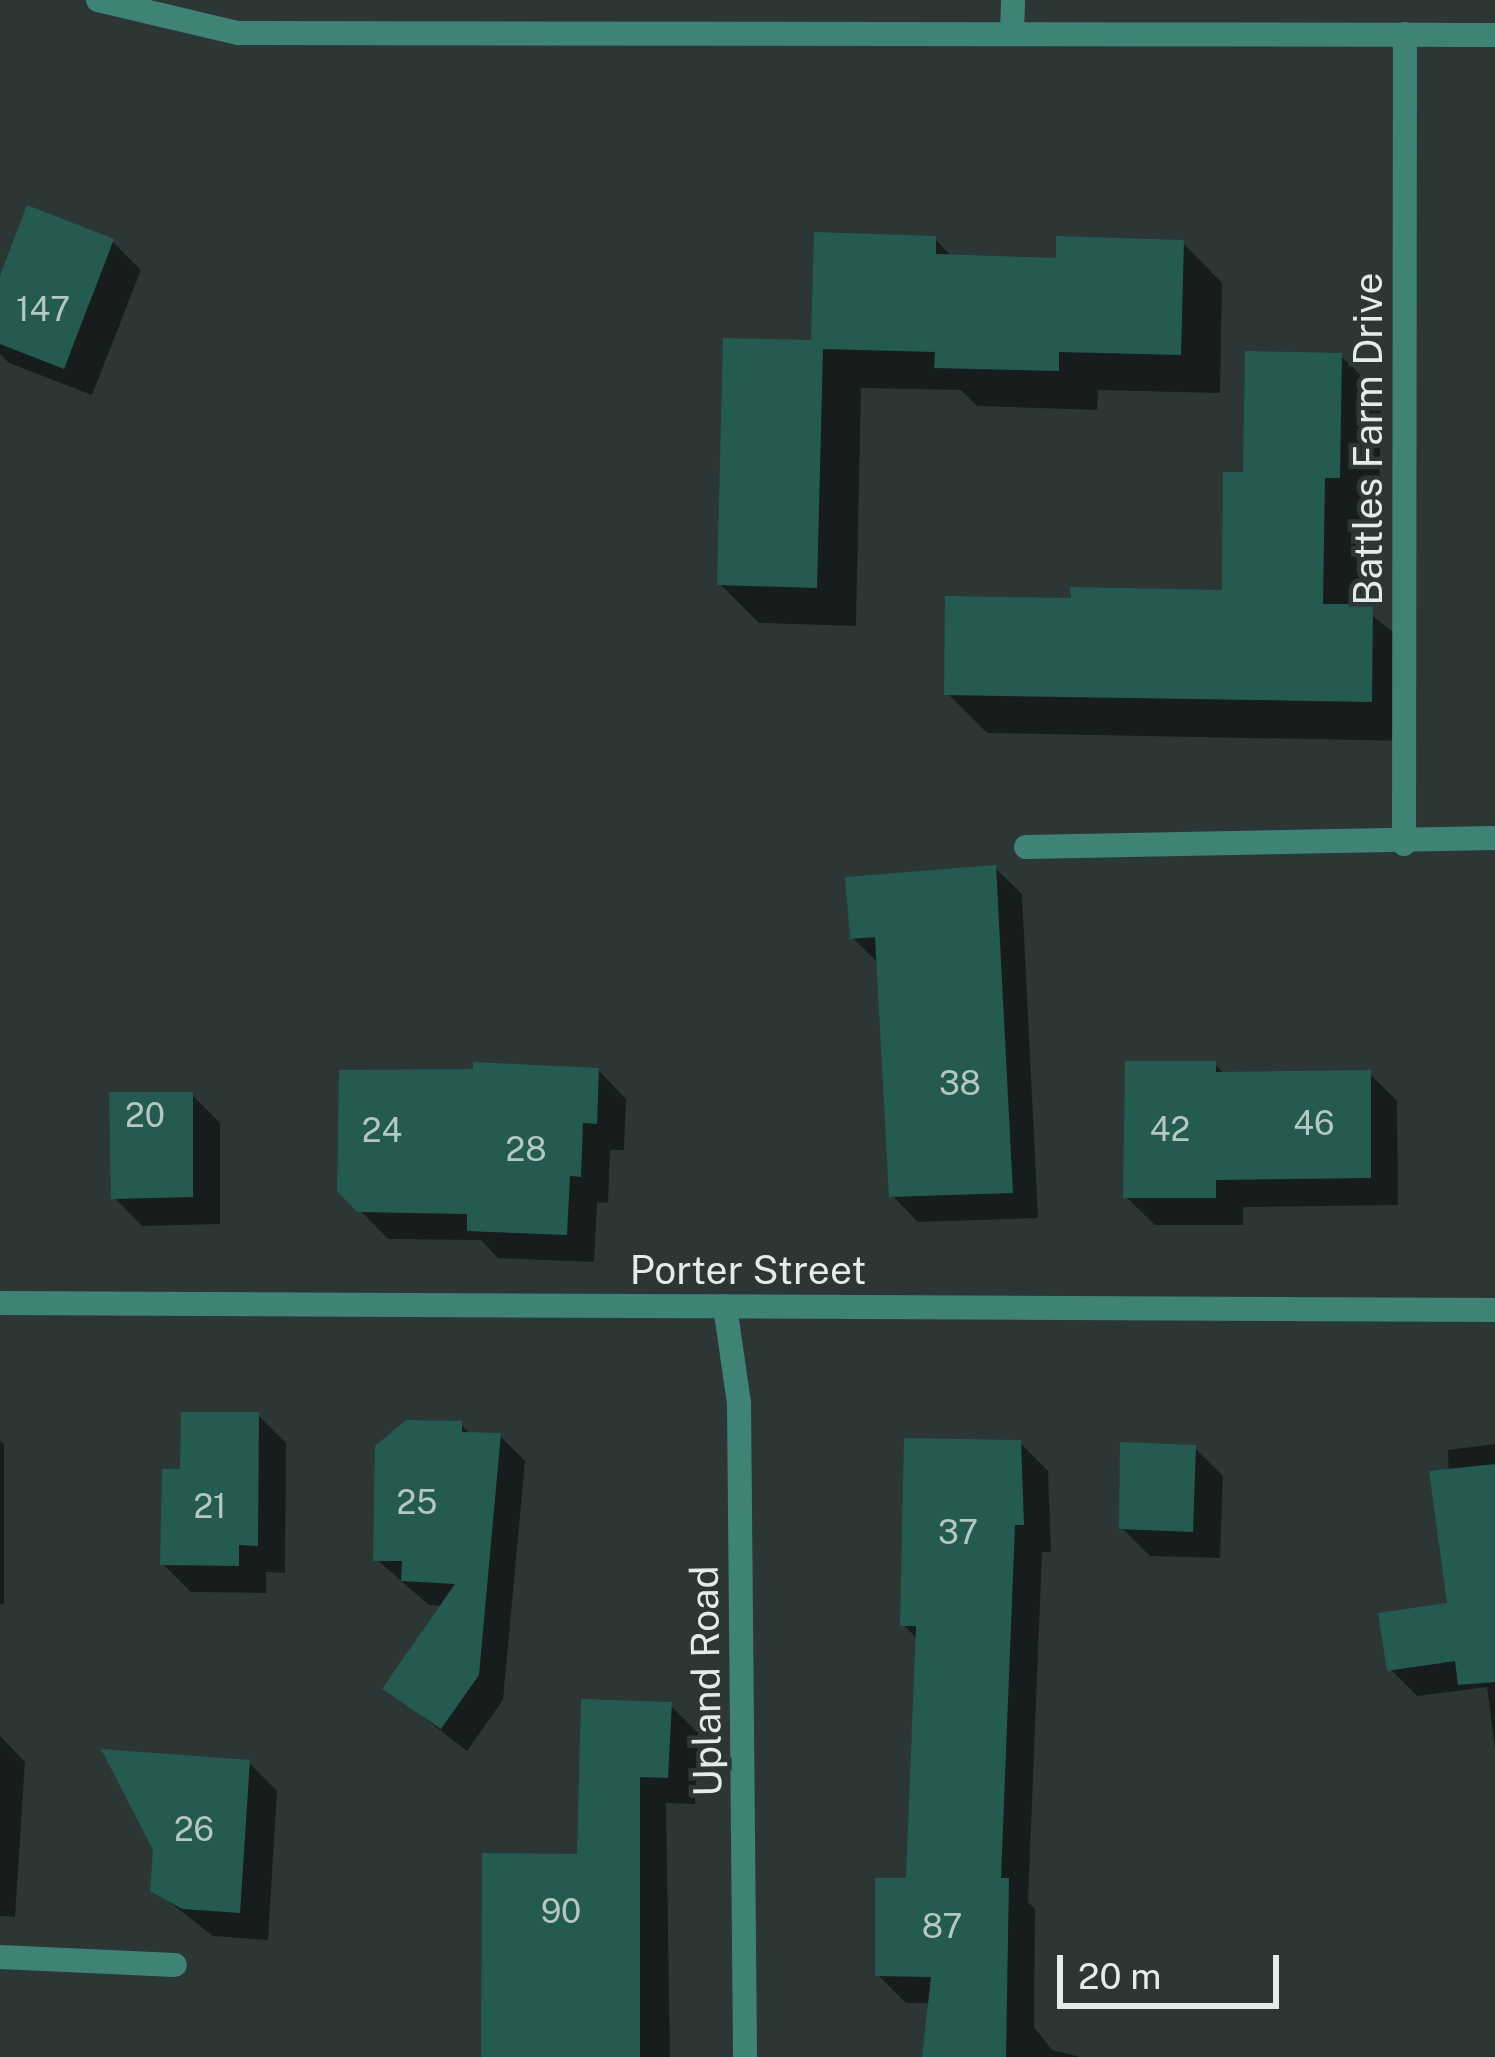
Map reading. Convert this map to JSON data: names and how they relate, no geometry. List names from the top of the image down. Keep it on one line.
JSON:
{"streets":{"street":["Battles Farm Drive","Porter Street","Upland Road"]},"crossings":[["Porter Street","Upland Road"]],"house_numbers":["147","38","20","46","42","24","28","25","21","37","26","90","87"],"scale_bar":"20 m"}
